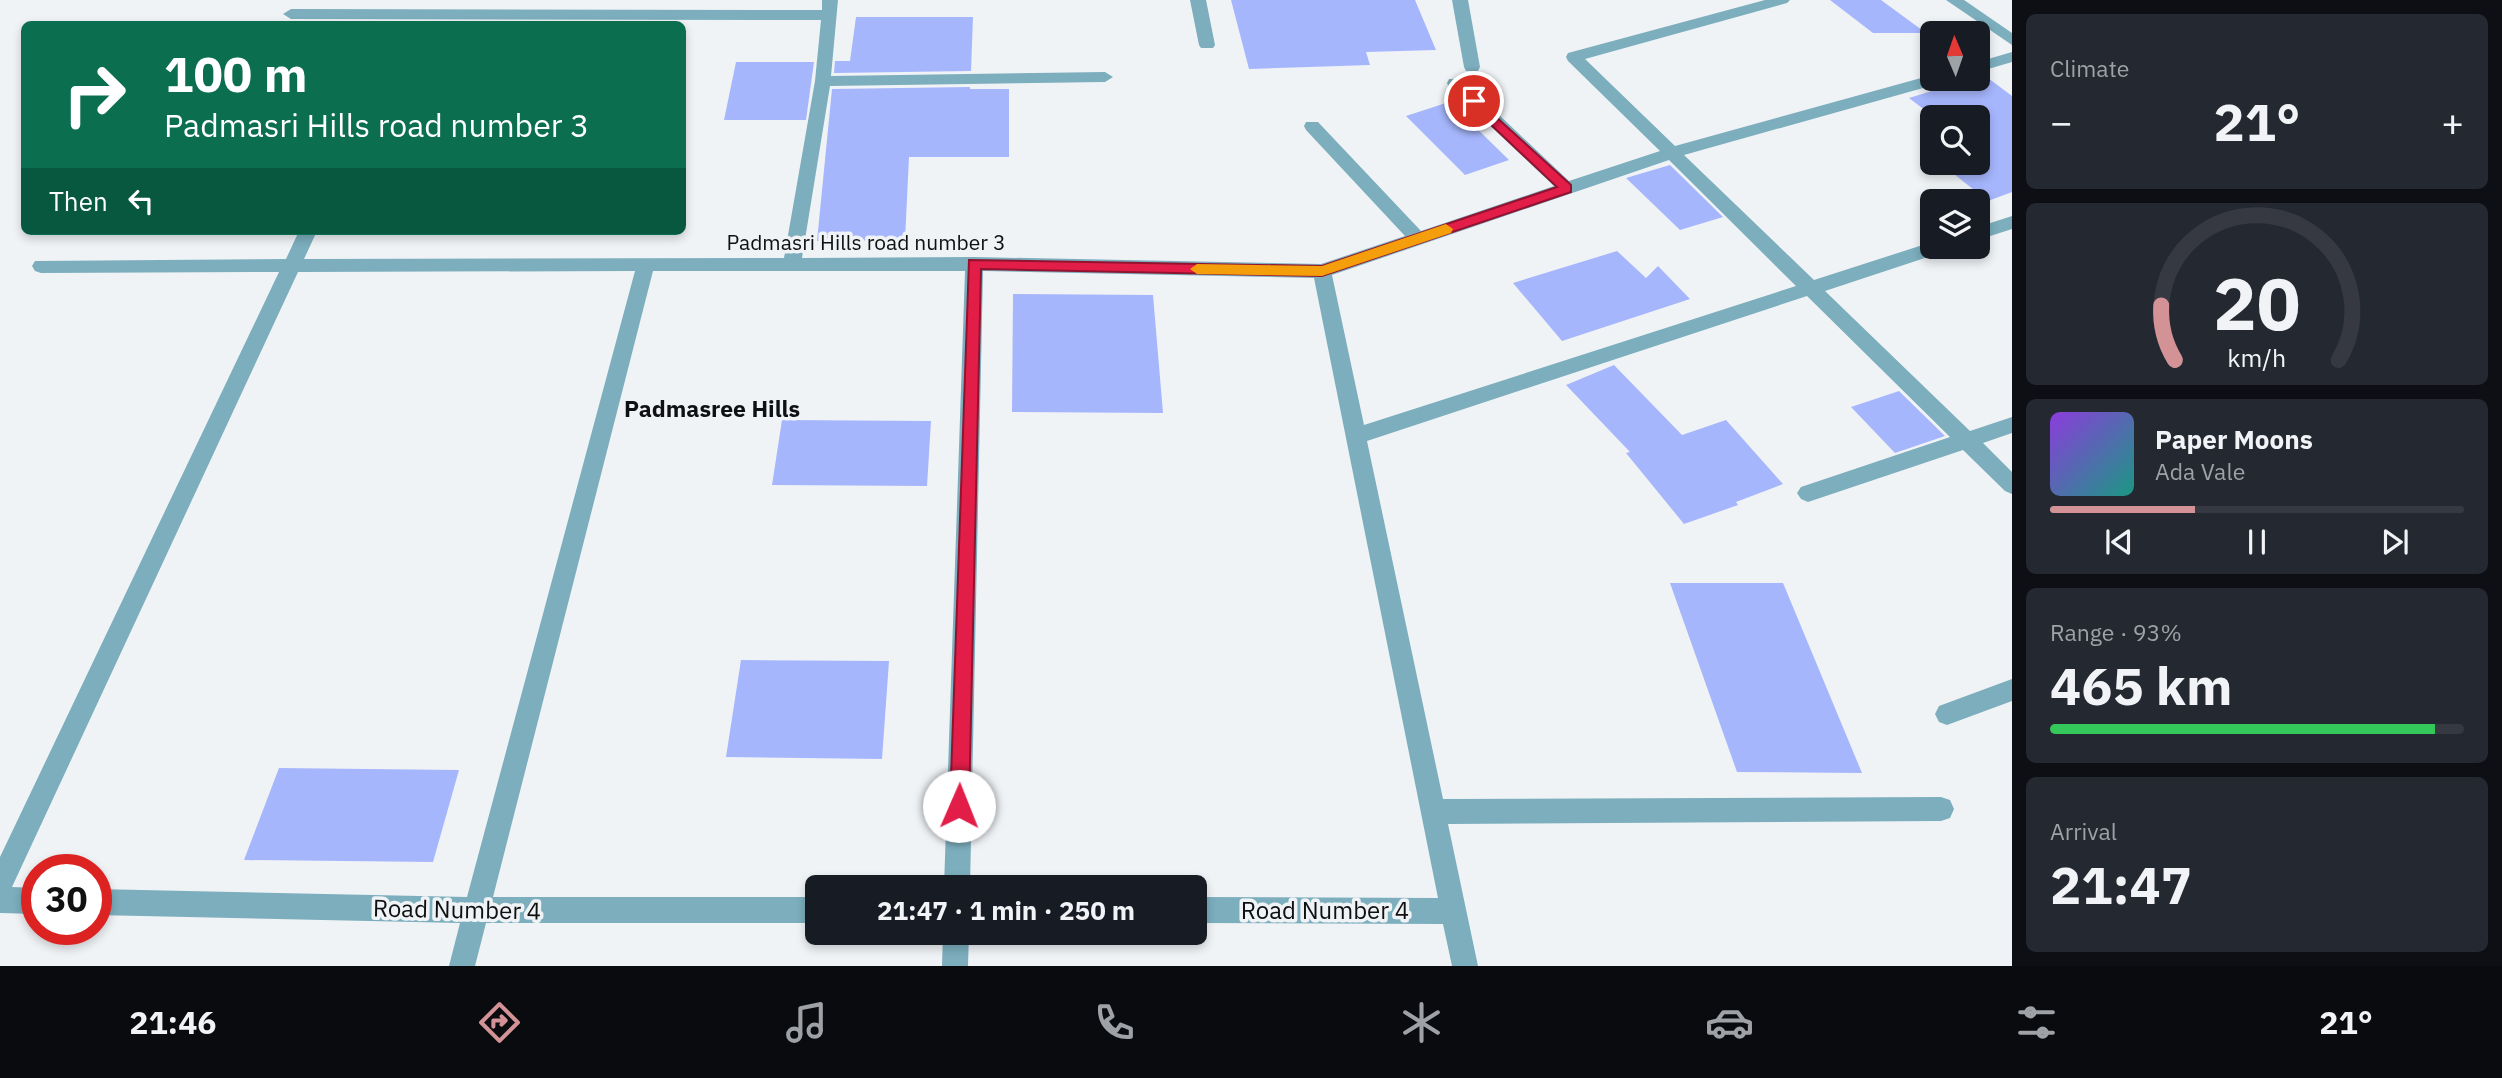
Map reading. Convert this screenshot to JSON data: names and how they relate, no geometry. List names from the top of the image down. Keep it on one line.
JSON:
{"streets":{"street":["Padmasri Hills road number 3","Road Number 4"]},"districts":["Padmasree Hills"],"north":"top","page":{"tile":["Climate",["Range · 93%","465 km"],["Arrival","21:47"]],"turn":["100 m","Padmasri Hills road number 3"],"heat":["−","21°","+"],"then":"Then","song":["Paper Moons","Ada Vale"],"limit":"30","trip":"21:47 · 1 min · 250 m","tabs":["21:46","21°"],"gauge":["20","km/h"]}}
